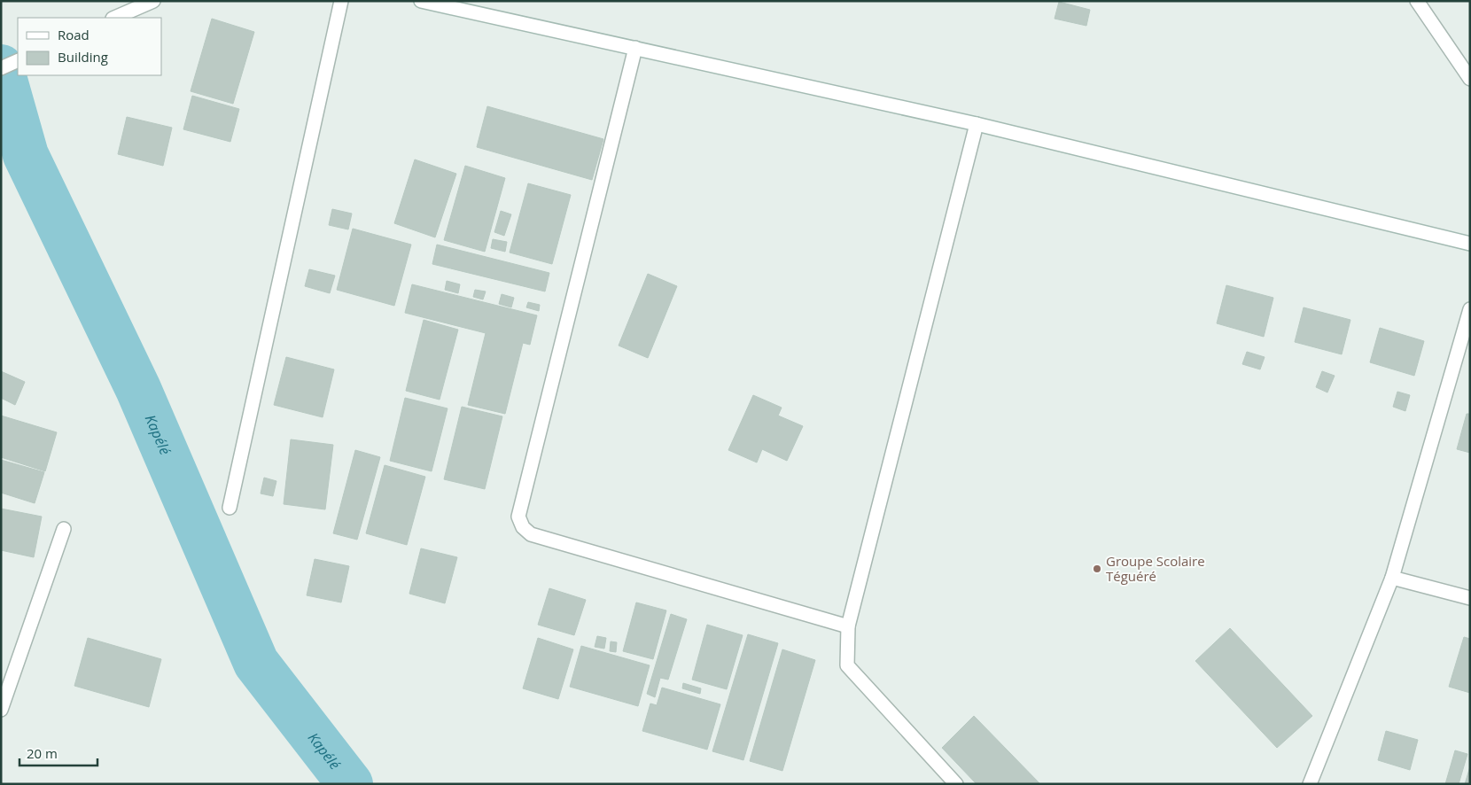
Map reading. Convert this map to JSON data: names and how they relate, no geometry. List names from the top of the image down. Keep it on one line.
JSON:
{"water":["Kapélé"],"places":["Groupe Scolaire Téguéré"],"legend":["Road","Building"],"scale_bar":"20 m"}
